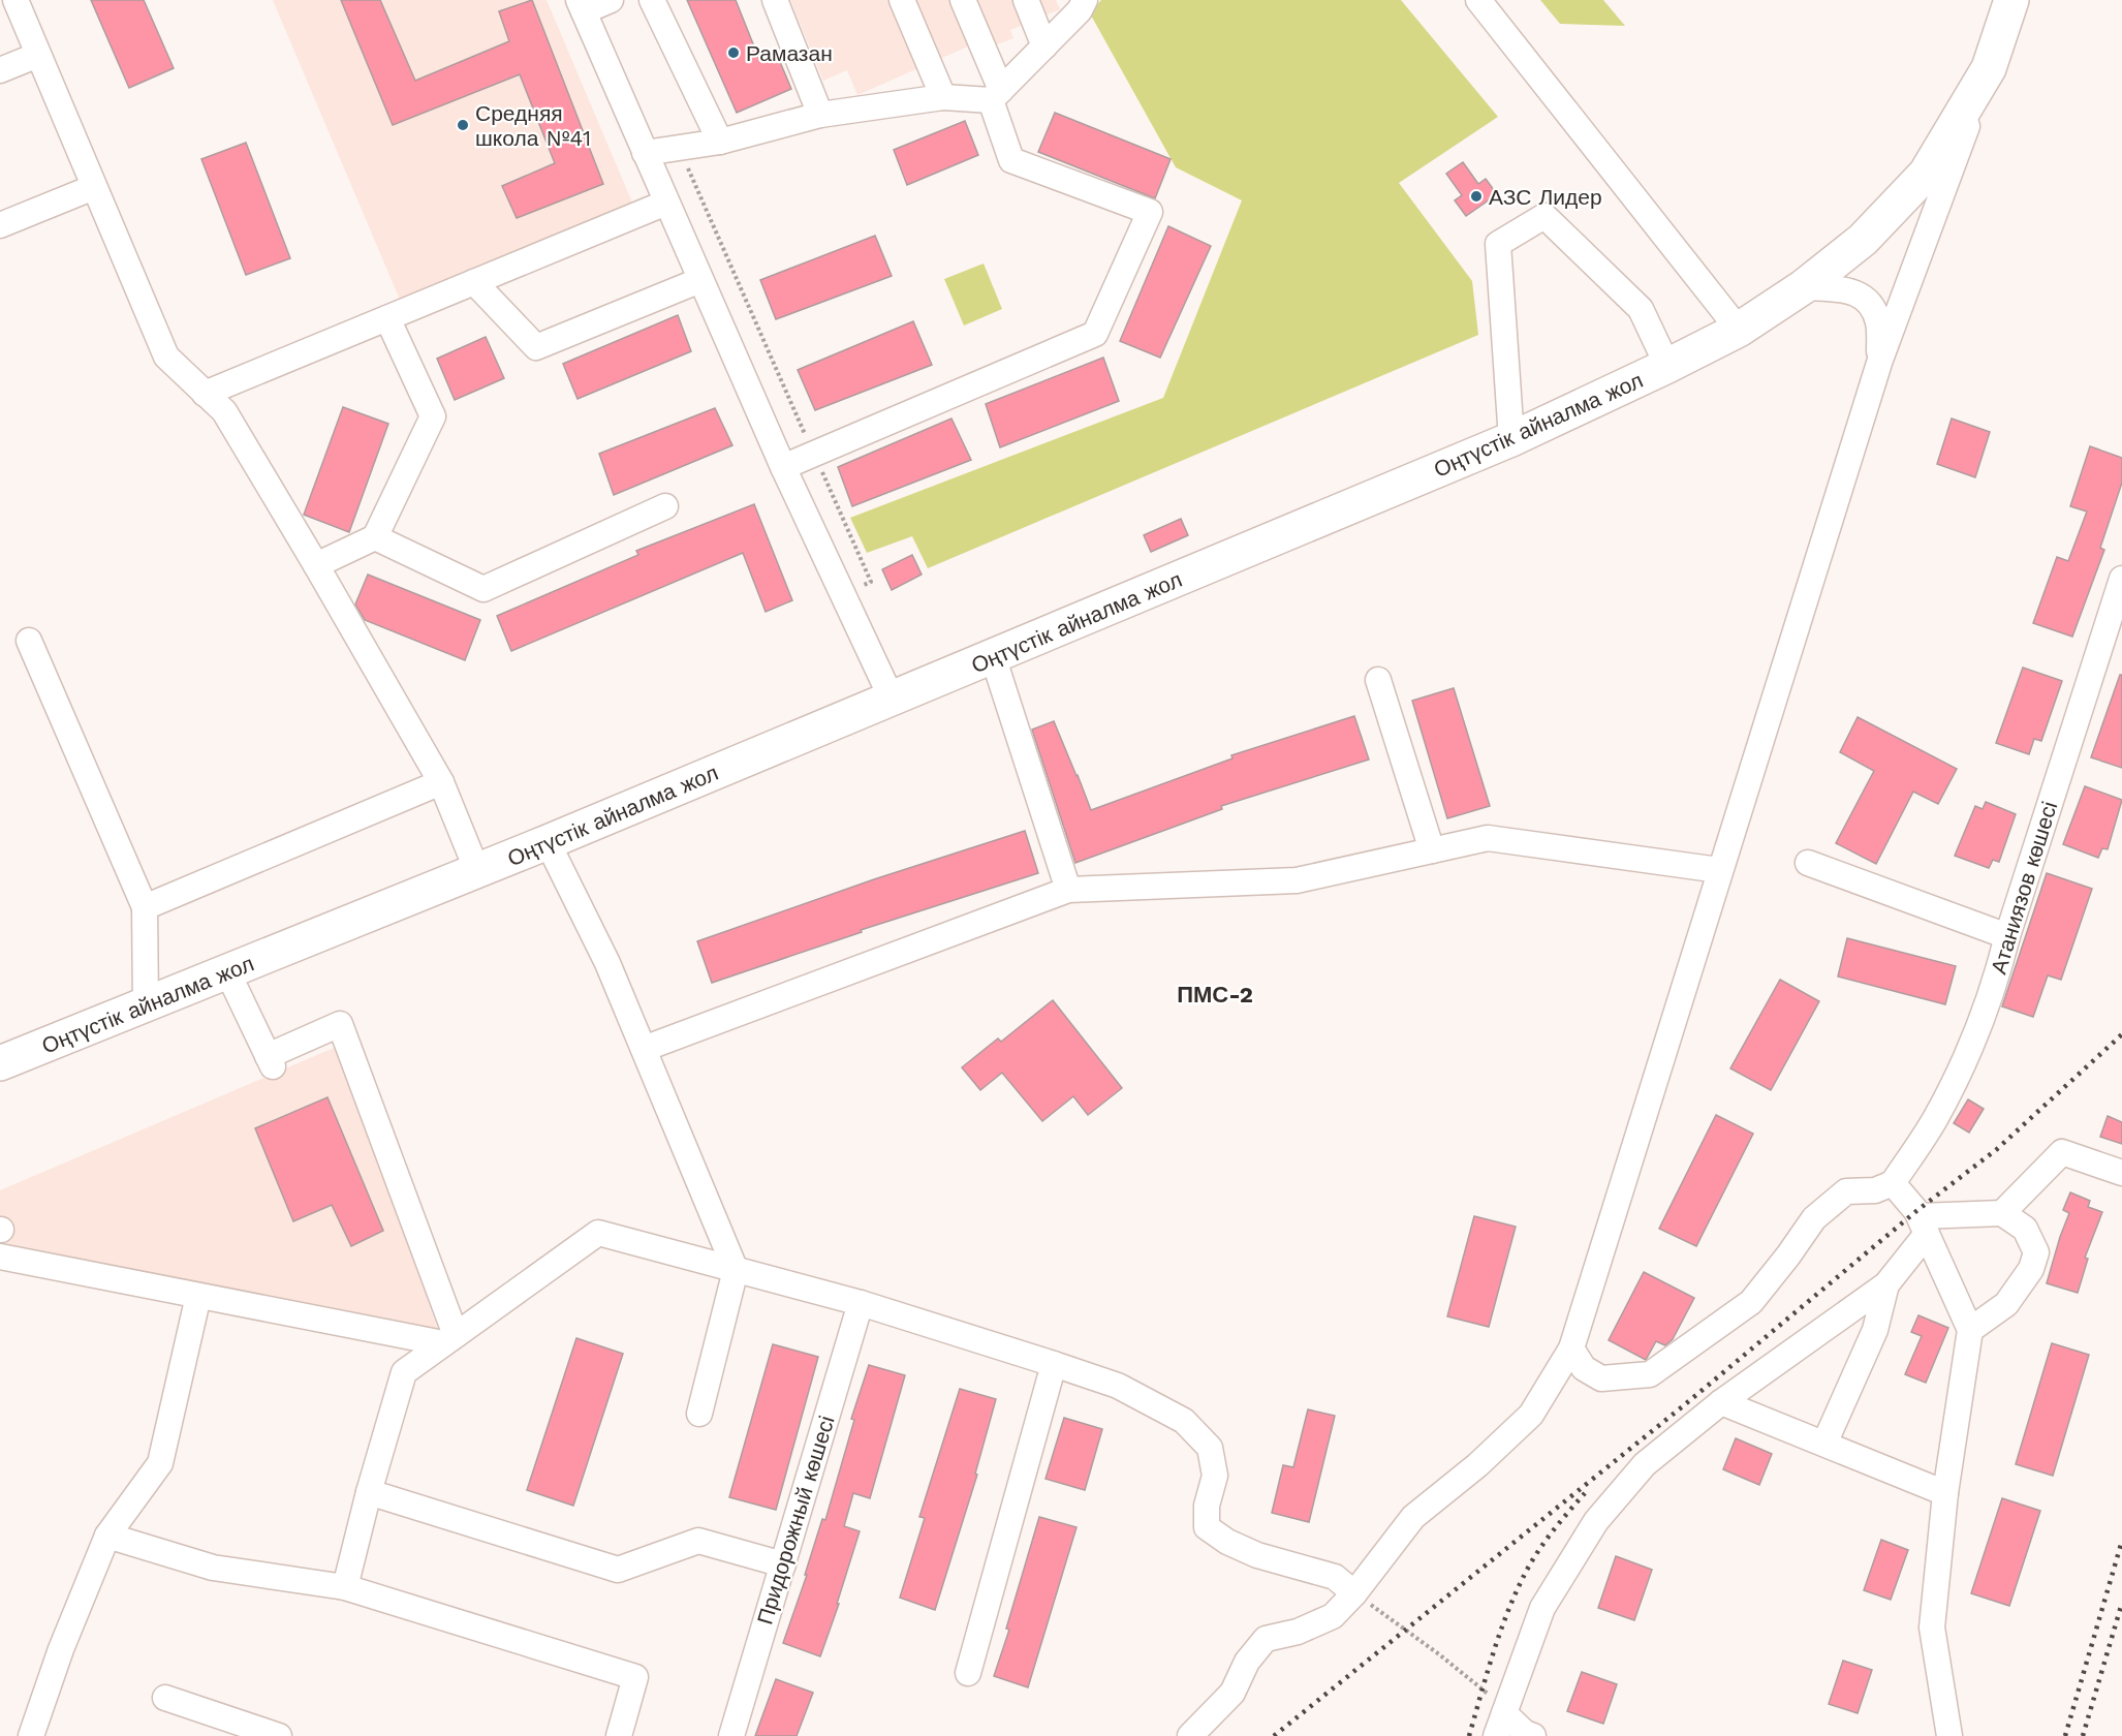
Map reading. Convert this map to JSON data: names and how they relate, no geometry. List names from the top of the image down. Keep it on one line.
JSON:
{"streets":{"highway":["Оңтүстік айналма жол"],"street":["Атаниязов көшесі","Придорожный көшесі"]},"districts":["ПМС-2"],"places":["Рамазан","Средняя школа №41","АЗС Лидер"]}
